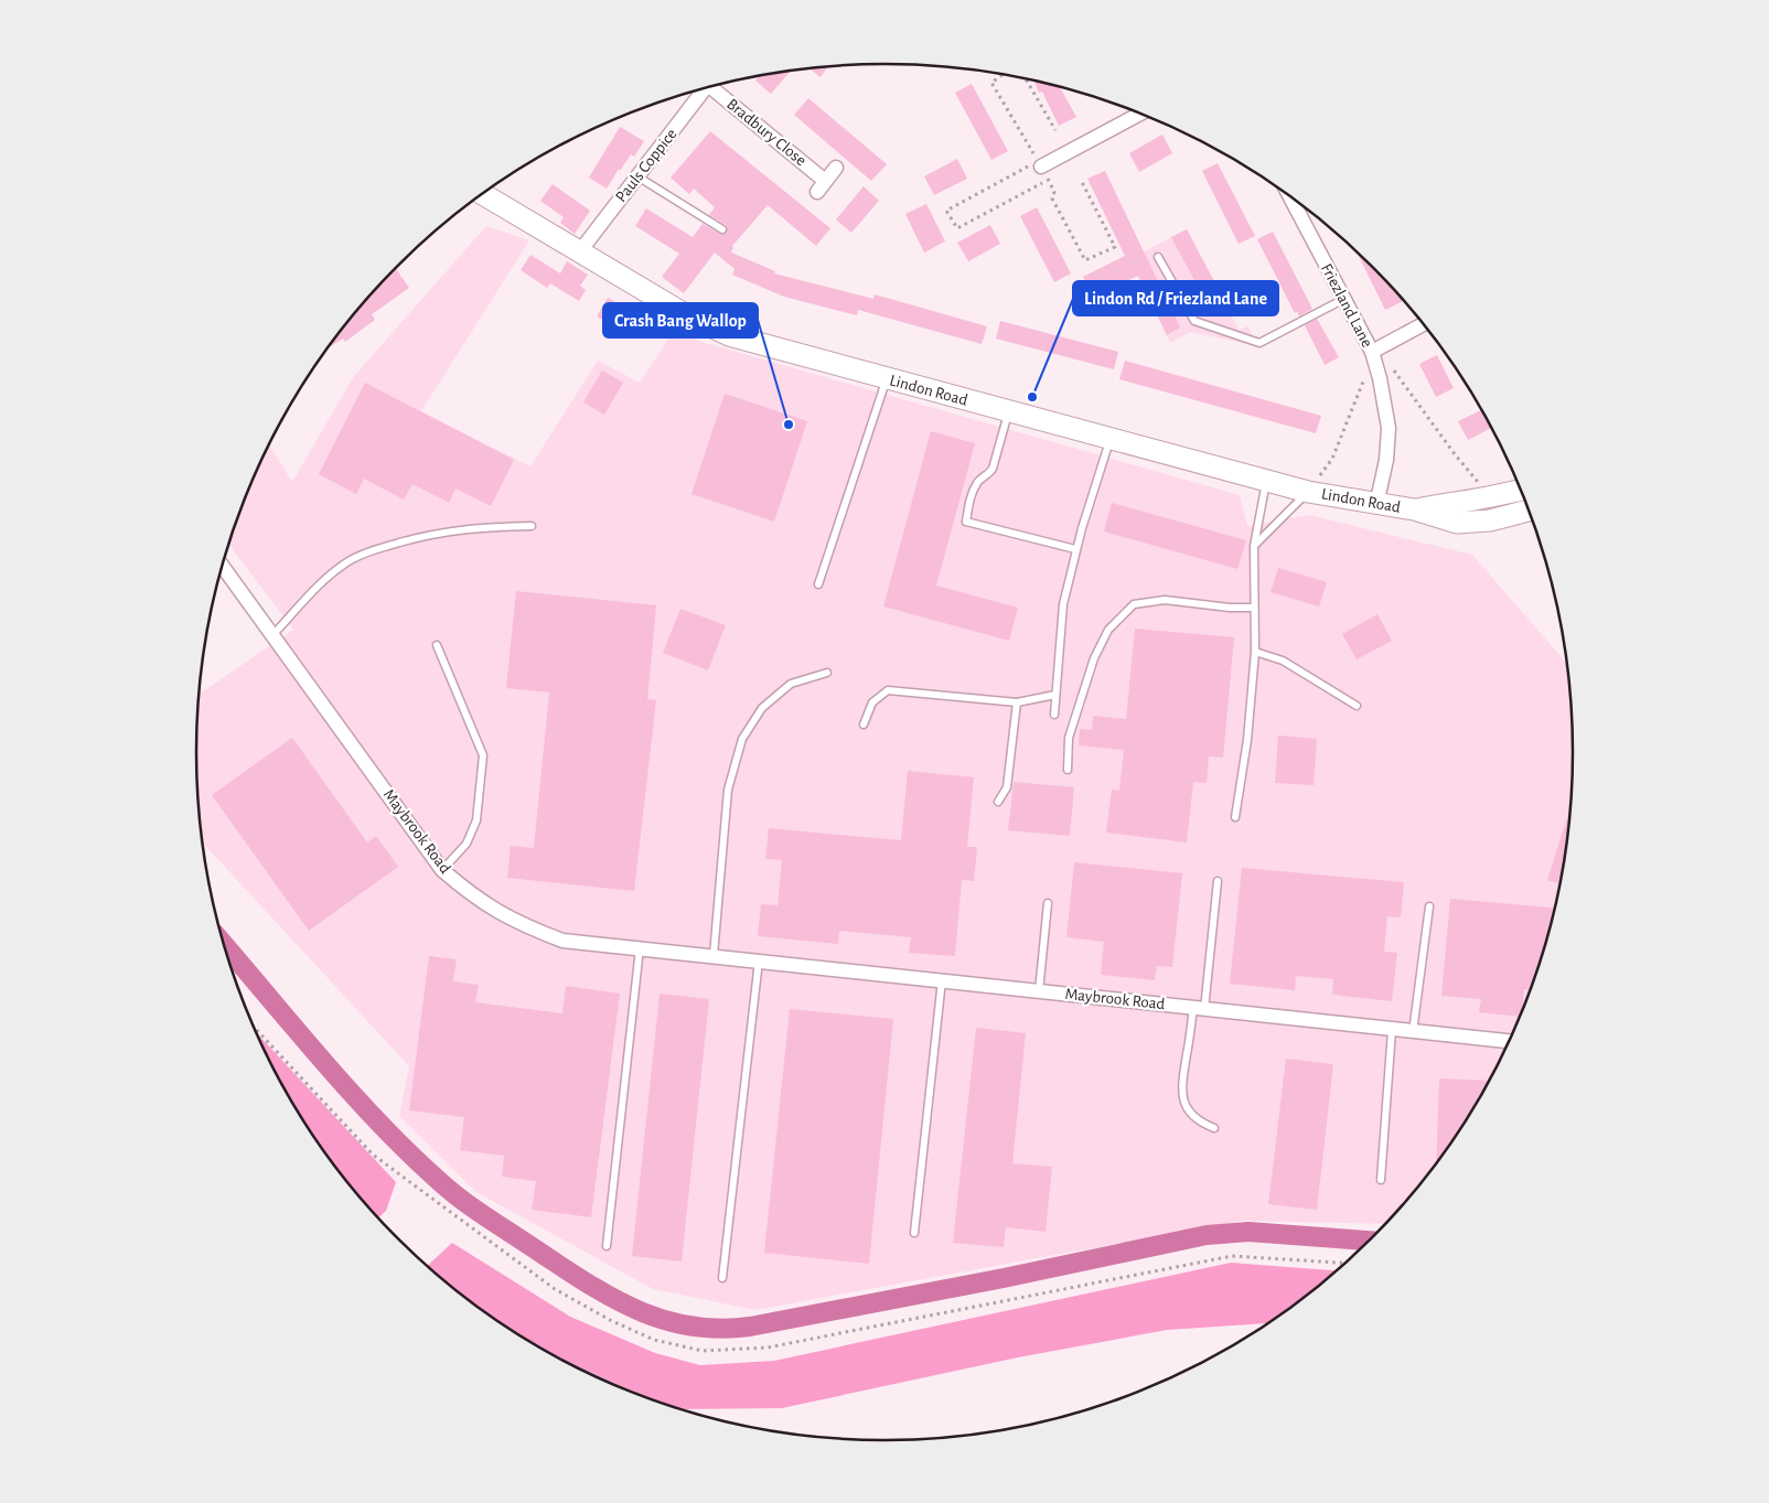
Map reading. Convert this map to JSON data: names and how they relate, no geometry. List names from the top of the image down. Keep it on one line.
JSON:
{"streets":{"main road":["Lindon Road"],"street":["Bradbury Close","Pauls Coppice","Friezland Lane","Maybrook Road"]},"crossings":[["Pauls Coppice","Lindon Road"],["Friezland Lane","Lindon Road"]],"places":["Lindon Rd / Friezland Lane","Crash Bang Wallop"]}
